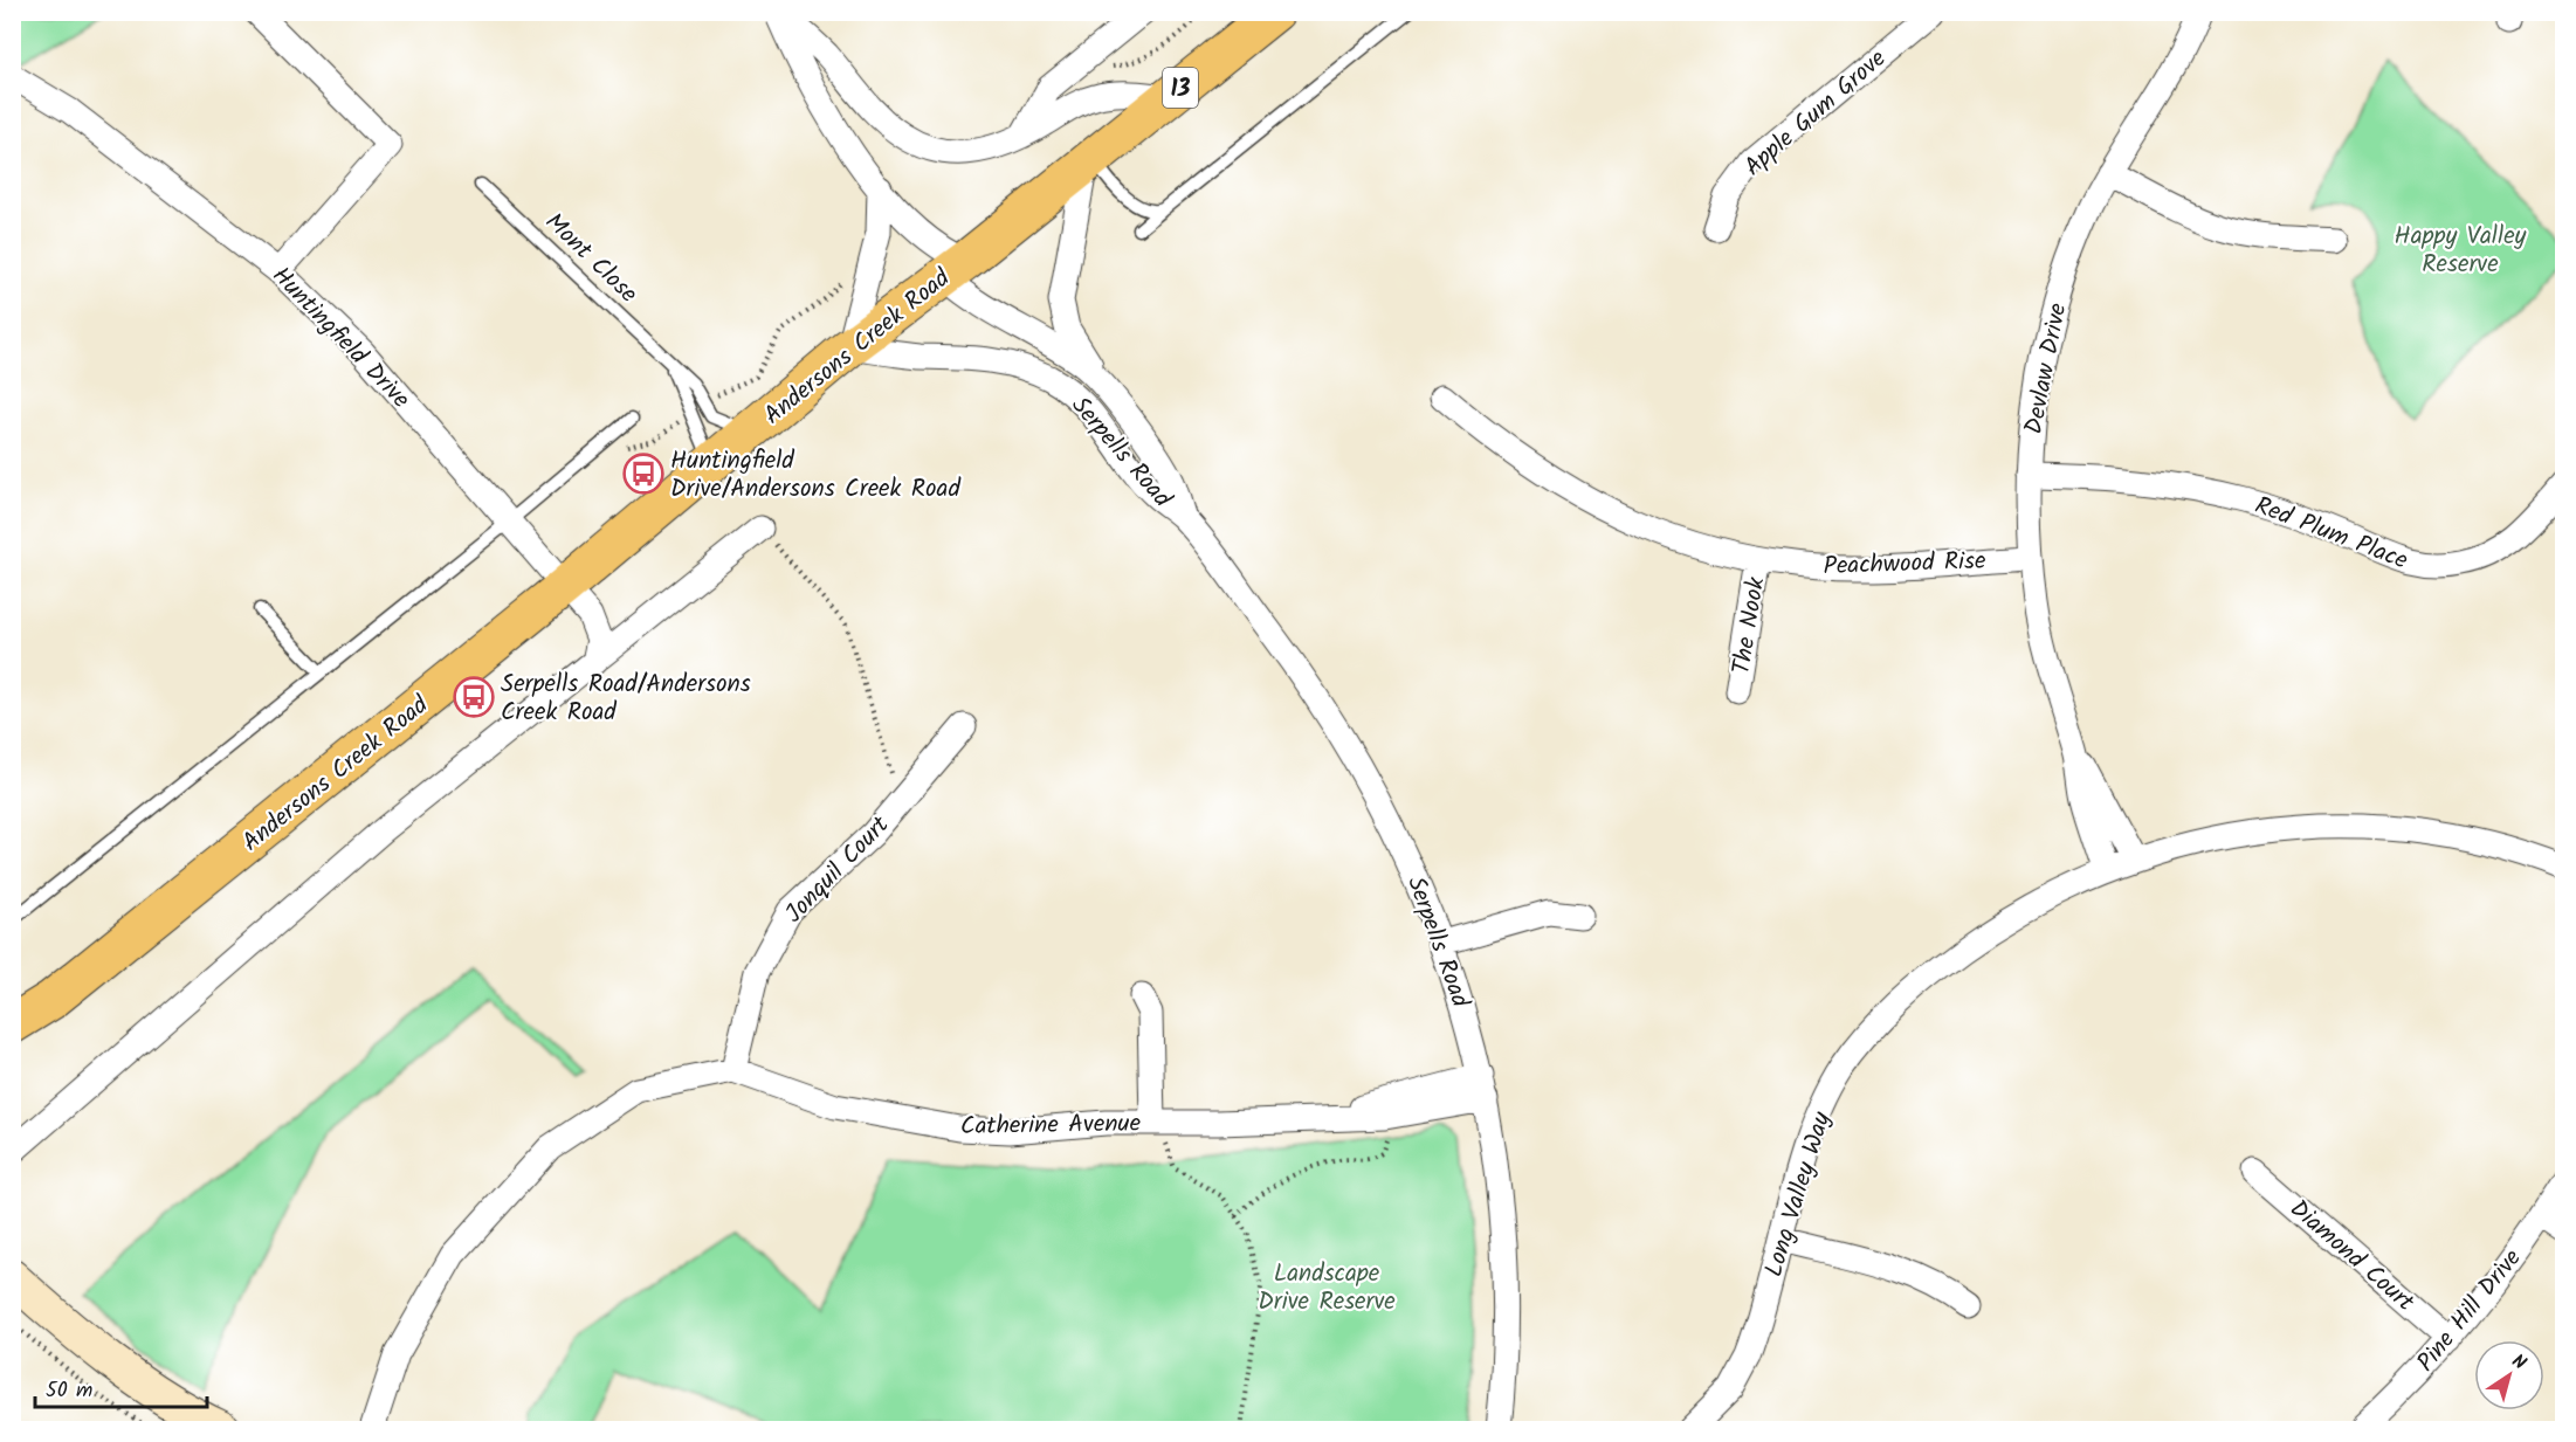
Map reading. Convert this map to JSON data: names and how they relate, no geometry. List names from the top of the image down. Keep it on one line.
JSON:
{"streets":{"main road":["13","Andersons Creek Road"],"street":["Apple Gum Grove","Huntingfield Drive","Devlaw Drive","Serpells Road","Red Plum Place","Peachwood Rise","The Nook","Jonquil Court","Catherine Avenue","Long Valley Way","Diamond Court","Pine Hill Drive"],"lane":["Mont Close"]},"crossings":[["Mont Close","Andersons Creek Road"],["Huntingfield Drive","Andersons Creek Road"],["Andersons Creek Road","Serpells Road"],["Devlaw Drive","Red Plum Place"],["Devlaw Drive","Peachwood Rise"],["Devlaw Drive","Long Valley Way"],["Serpells Road","Catherine Avenue"],["Peachwood Rise","The Nook"],["Jonquil Court","Catherine Avenue"],["Diamond Court","Pine Hill Drive"]],"parks":["Happy Valley Reserve","Landscape Drive Reserve"],"places":{"bus stop":["Huntingfield Drive/Andersons Creek Road","Serpells Road/Andersons Creek Road"]},"scale_bar":"50 m","north":"top right"}
